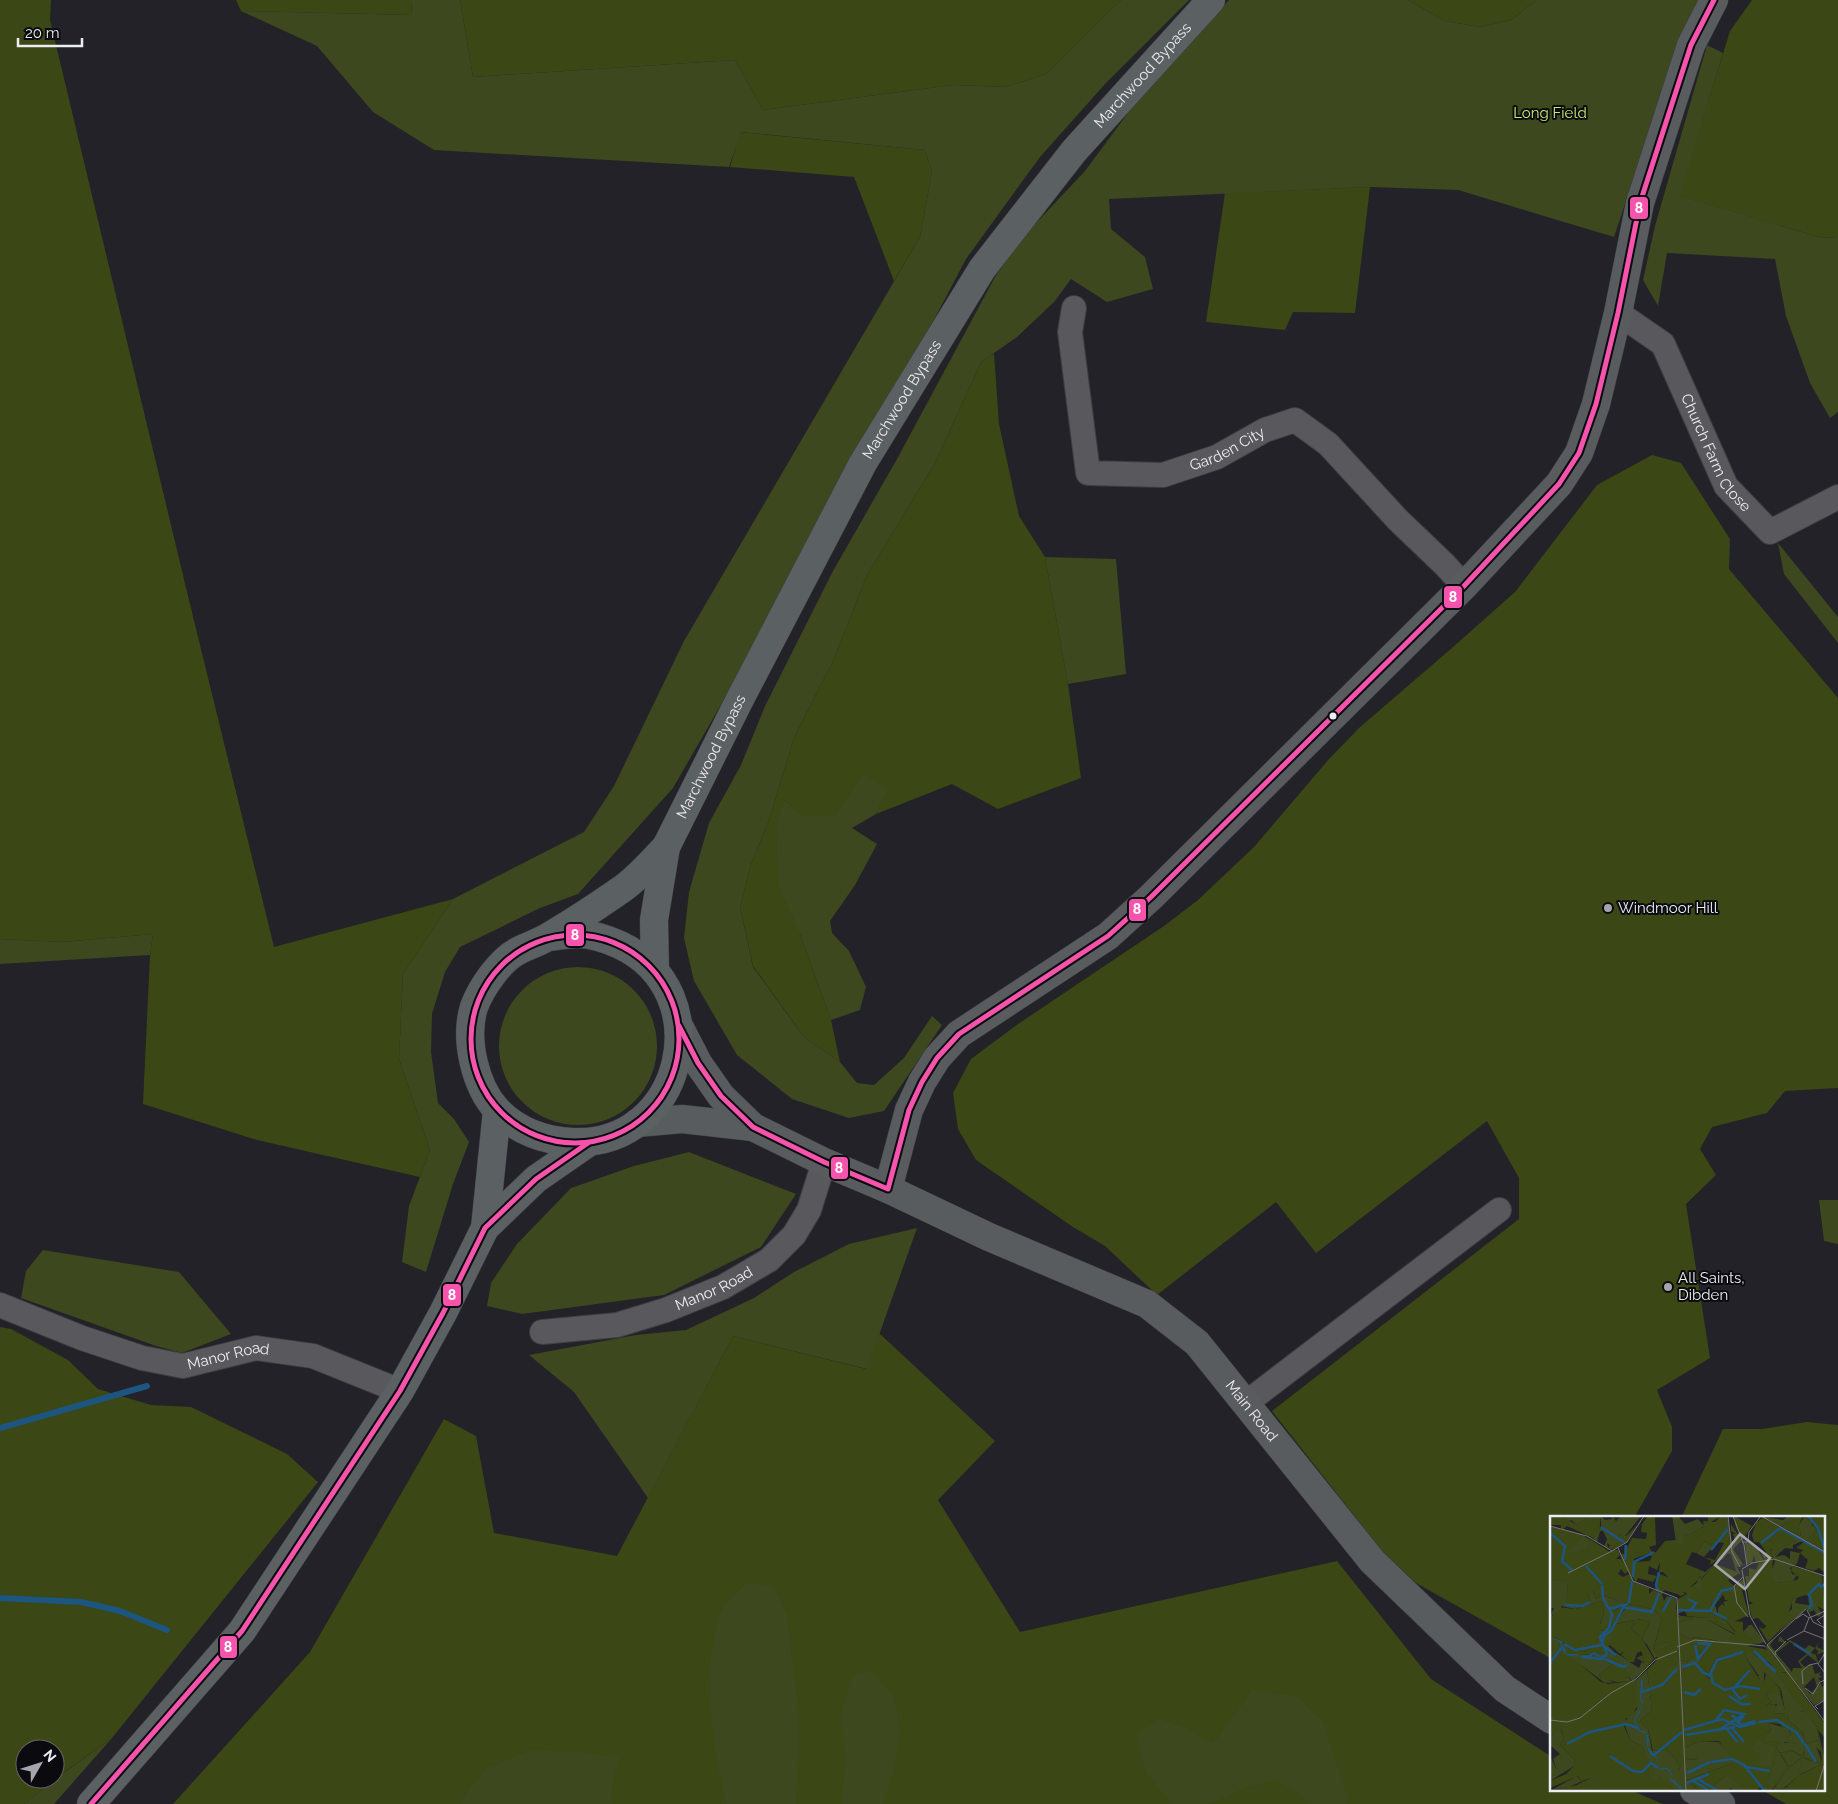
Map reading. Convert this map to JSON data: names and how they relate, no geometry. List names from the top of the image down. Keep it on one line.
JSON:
{"streets":{"main road":["Marchwood Bypass"],"street":["Garden City","Church Farm Close","Manor Road","Main Road"]},"crossings":[["Manor Road","Main Road"]],"parks":["Long Field"],"places":["Windmoor Hill","All Saints, Dibden"],"lines":["transit line 8"],"scale_bar":"20 m","north":"top right"}
